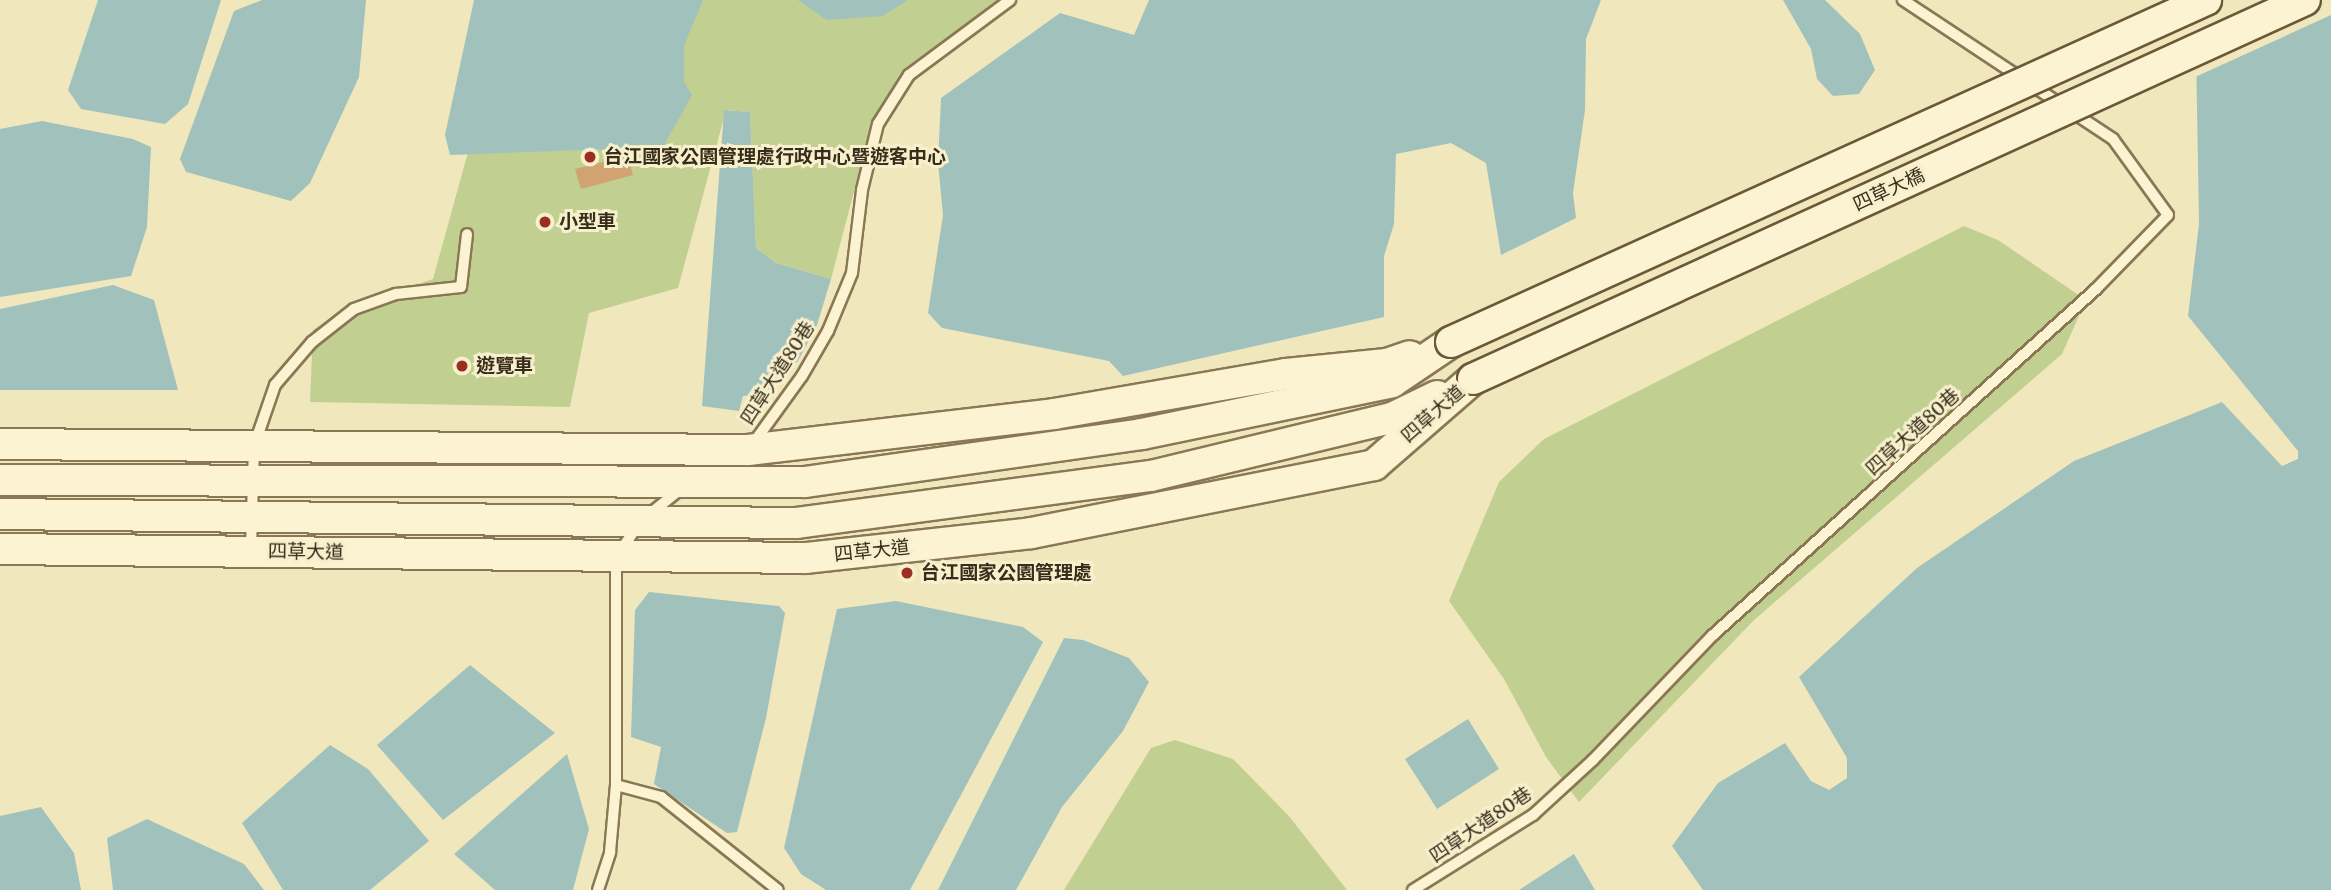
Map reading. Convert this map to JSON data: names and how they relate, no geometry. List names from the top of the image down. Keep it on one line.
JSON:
{"streets":{"street":["四草大橋","四草大道"],"lane":["四草大道80巷"]},"crossings":[["四草大橋","四草大道"]],"places":["台江國家公園管理處行政中心暨遊客中心","小型車","遊覽車","台江國家公園管理處"]}
